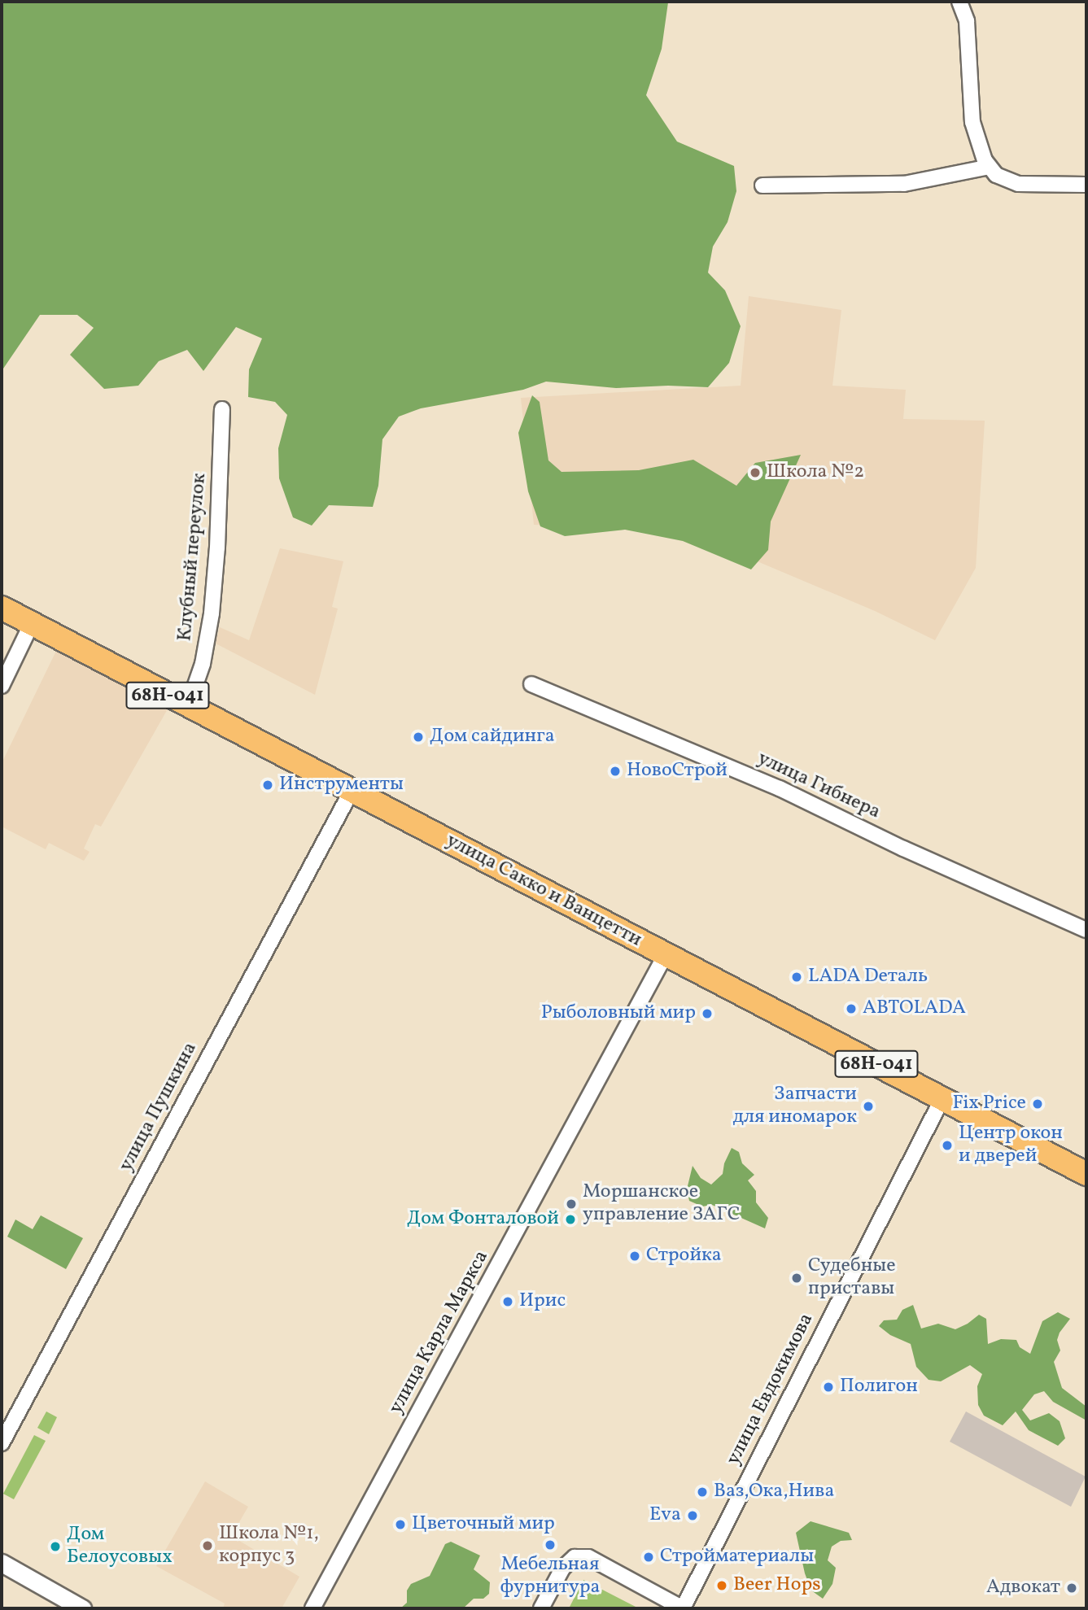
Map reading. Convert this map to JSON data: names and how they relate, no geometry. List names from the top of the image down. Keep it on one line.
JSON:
{"streets":{"main road":["68Н-041","улица Сакко и Ванцетти"],"street":["Клубный переулок","улица Гибнера","улица Пушкина","улица Карла Маркса","улица Евдокимова"]},"crossings":[["Клубный переулок","улица Сакко и Ванцетти"],["улица Сакко и Ванцетти","улица Пушкина"],["улица Сакко и Ванцетти","улица Карла Маркса"],["улица Сакко и Ванцетти","улица Евдокимова"]],"places":["Школа №2","Дом сайдинга","НовоСтрой","Инструменты","LADA Dеталь","АВТОLADA","Рыболовный мир","Fix Price","Запчасти для иномарок","Центр окон и дверей","Моршанское управление ЗАГС","Дом Фонталовой","Стройка","Судебные приставы","Ирис","Полигон","Ваз,Ока,Нива","Eva","Цветочный мир","Мебельная фурнитура","Школа №1, корпус 3","Дом Белоусовых","Стройматериалы","Beer Hops","Адвокат"]}
